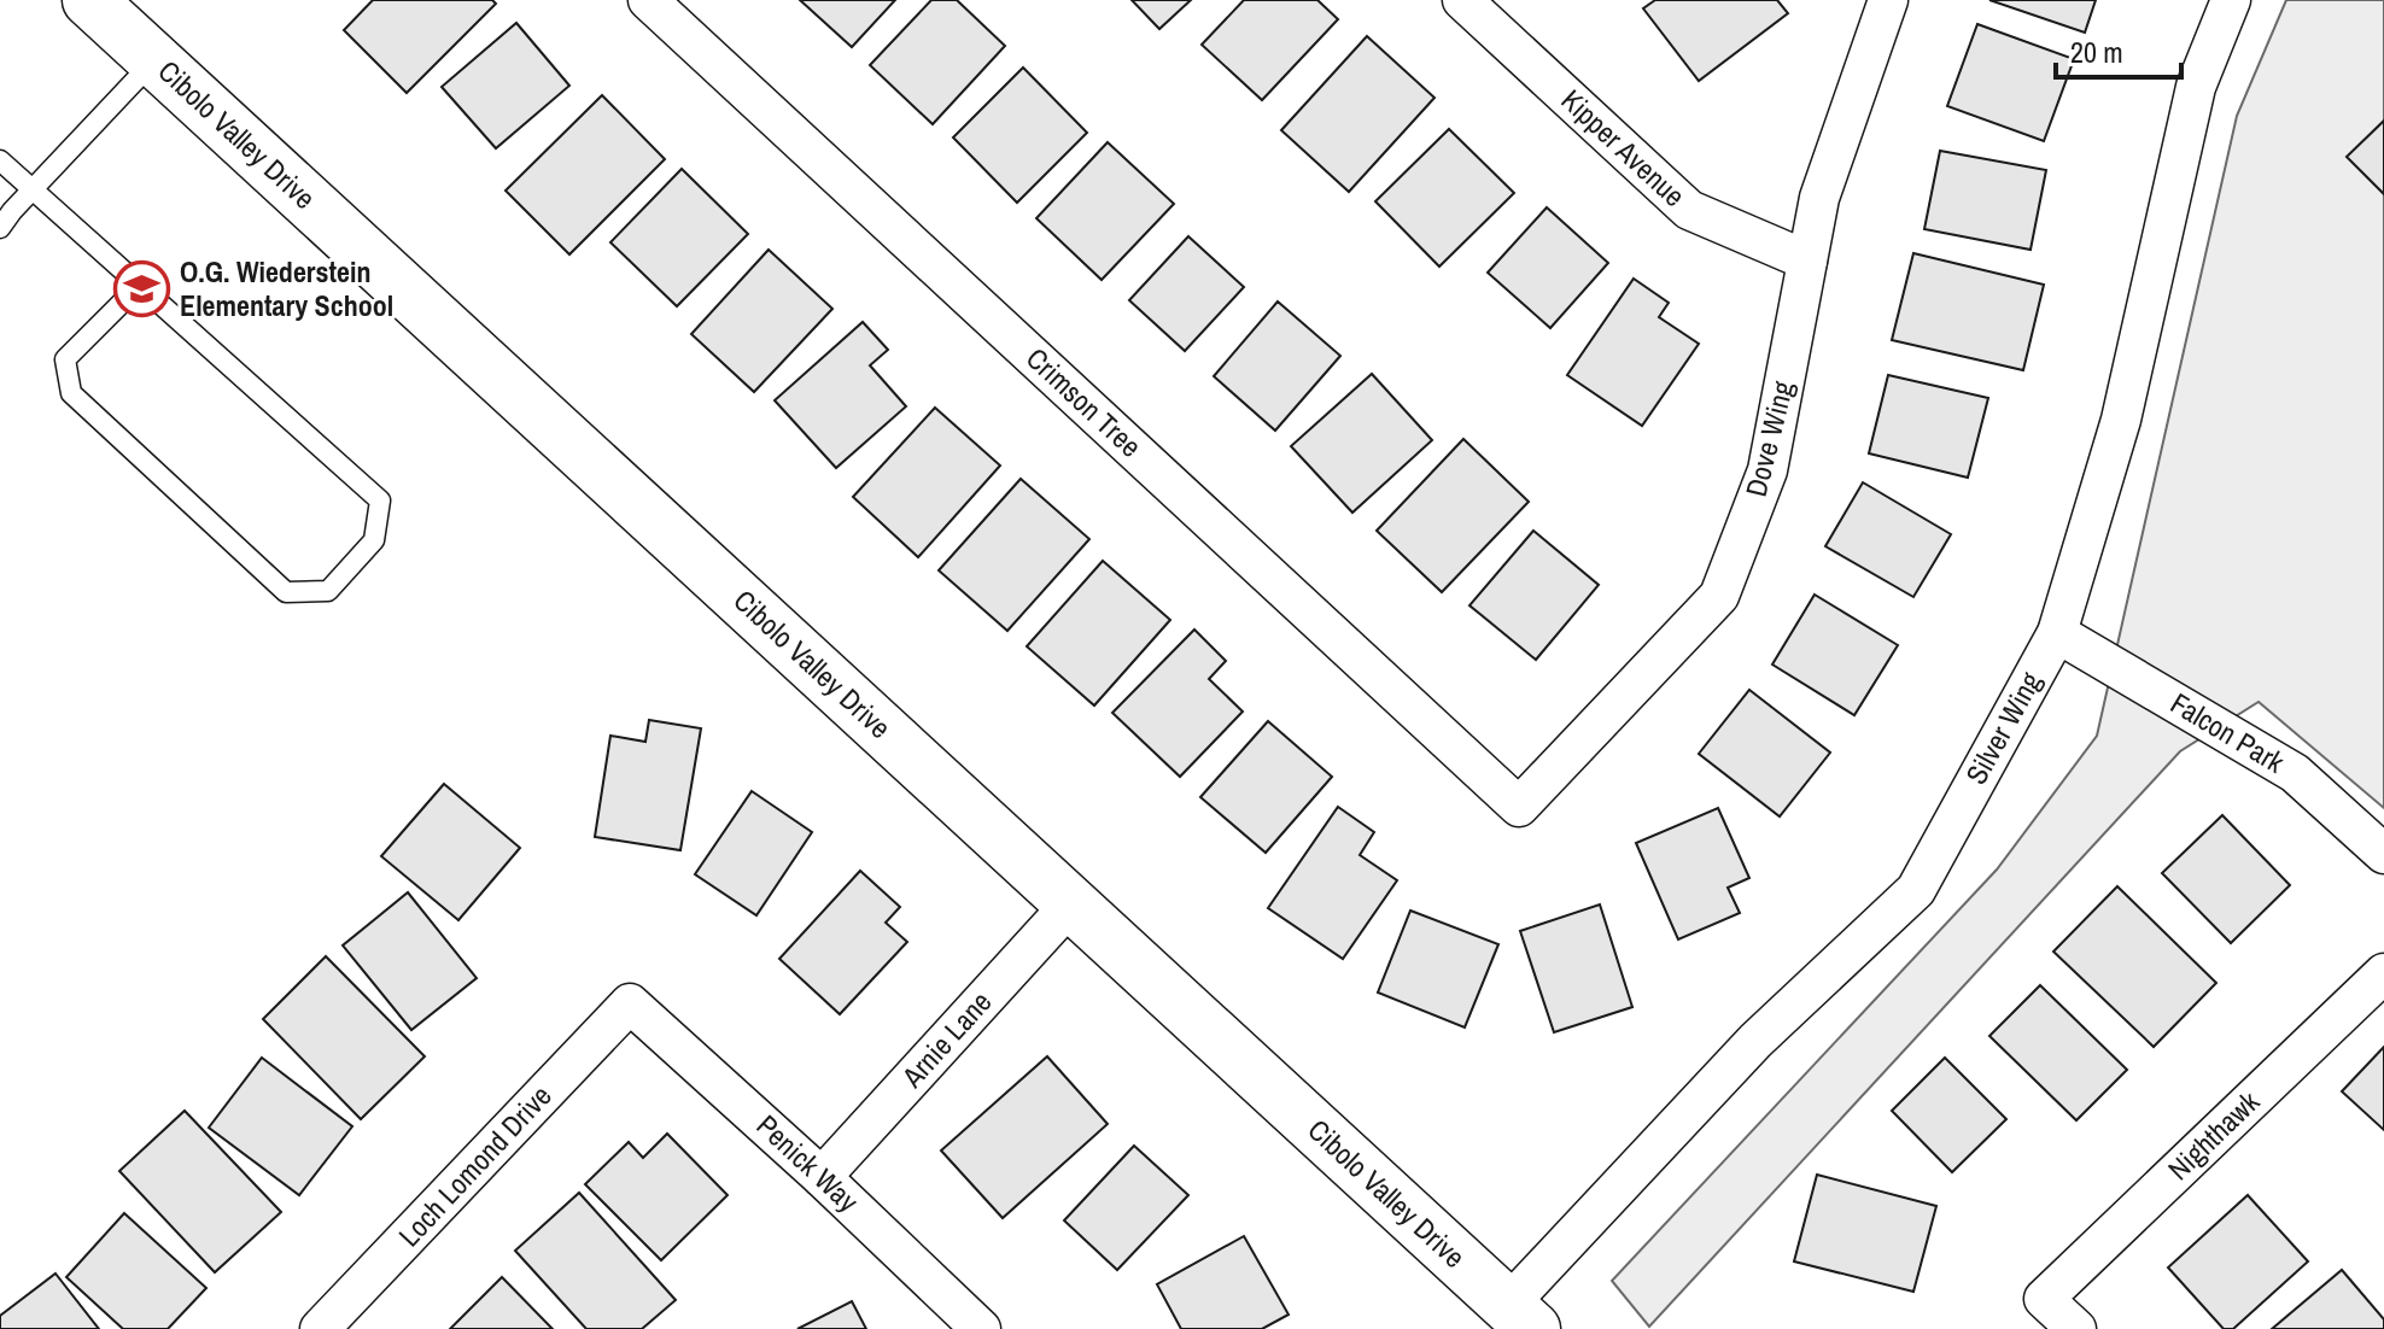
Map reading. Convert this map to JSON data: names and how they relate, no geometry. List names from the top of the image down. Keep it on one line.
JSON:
{"streets":{"main road":["Cibolo Valley Drive"],"street":["Kipper Avenue","Crimson Tree","Dove Wing","Silver Wing","Falcon Park","Arnie Lane","Nighthawk","Penick Way","Loch Lomond Drive"]},"crossings":[["Cibolo Valley Drive","Silver Wing"],["Cibolo Valley Drive","Arnie Lane"],["Kipper Avenue","Dove Wing"],["Crimson Tree","Dove Wing"],["Silver Wing","Falcon Park"],["Arnie Lane","Penick Way"],["Penick Way","Loch Lomond Drive"]],"places":{"school or university":["O.G. Wiederstein Elementary School"]},"scale_bar":"20 m"}
